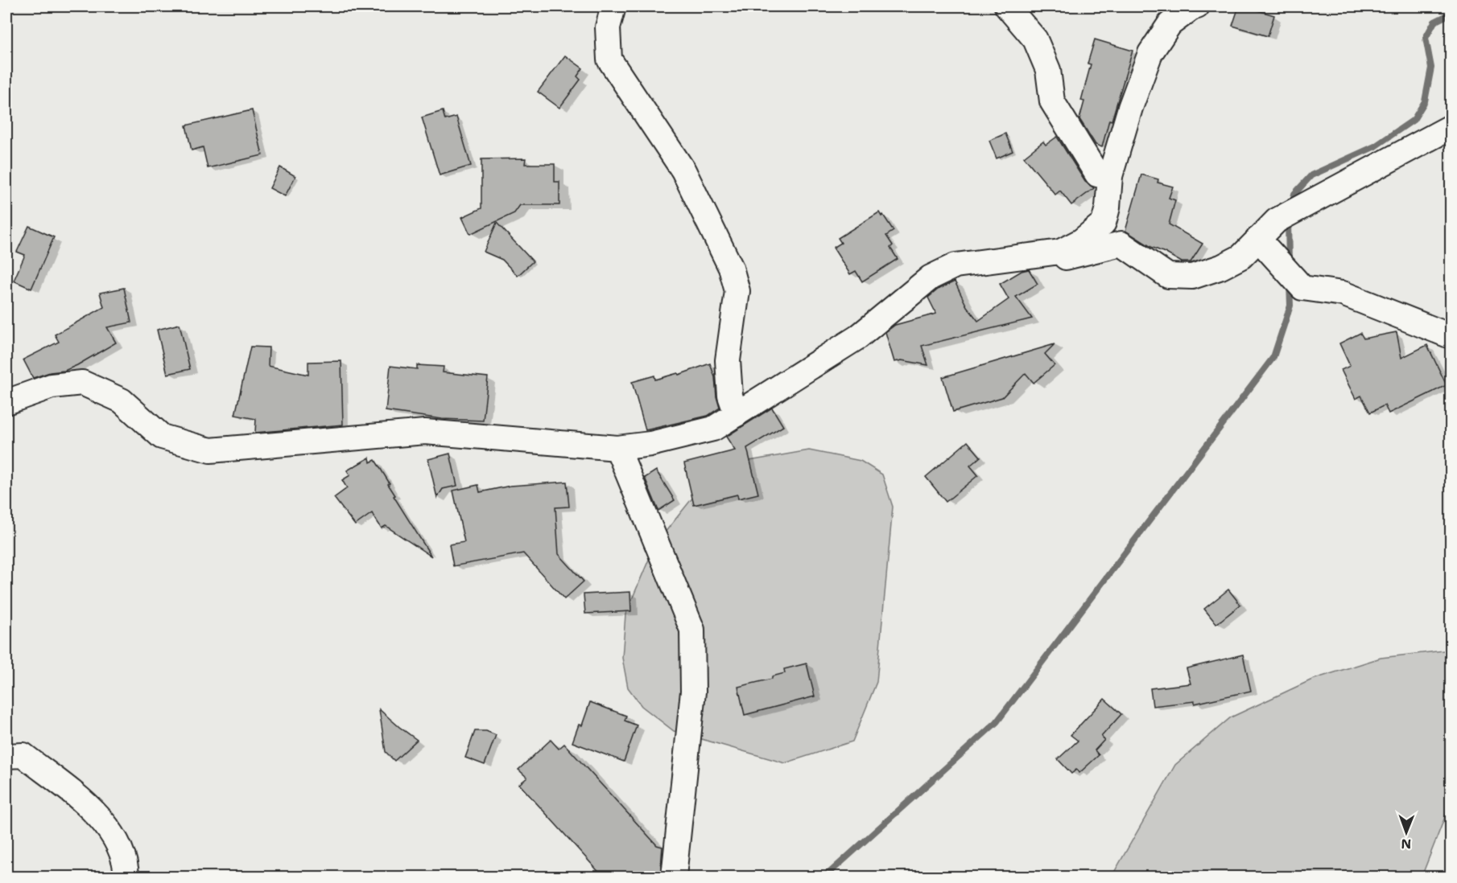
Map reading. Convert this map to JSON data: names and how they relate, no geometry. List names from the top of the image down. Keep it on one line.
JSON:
{"north":"bottom"}
